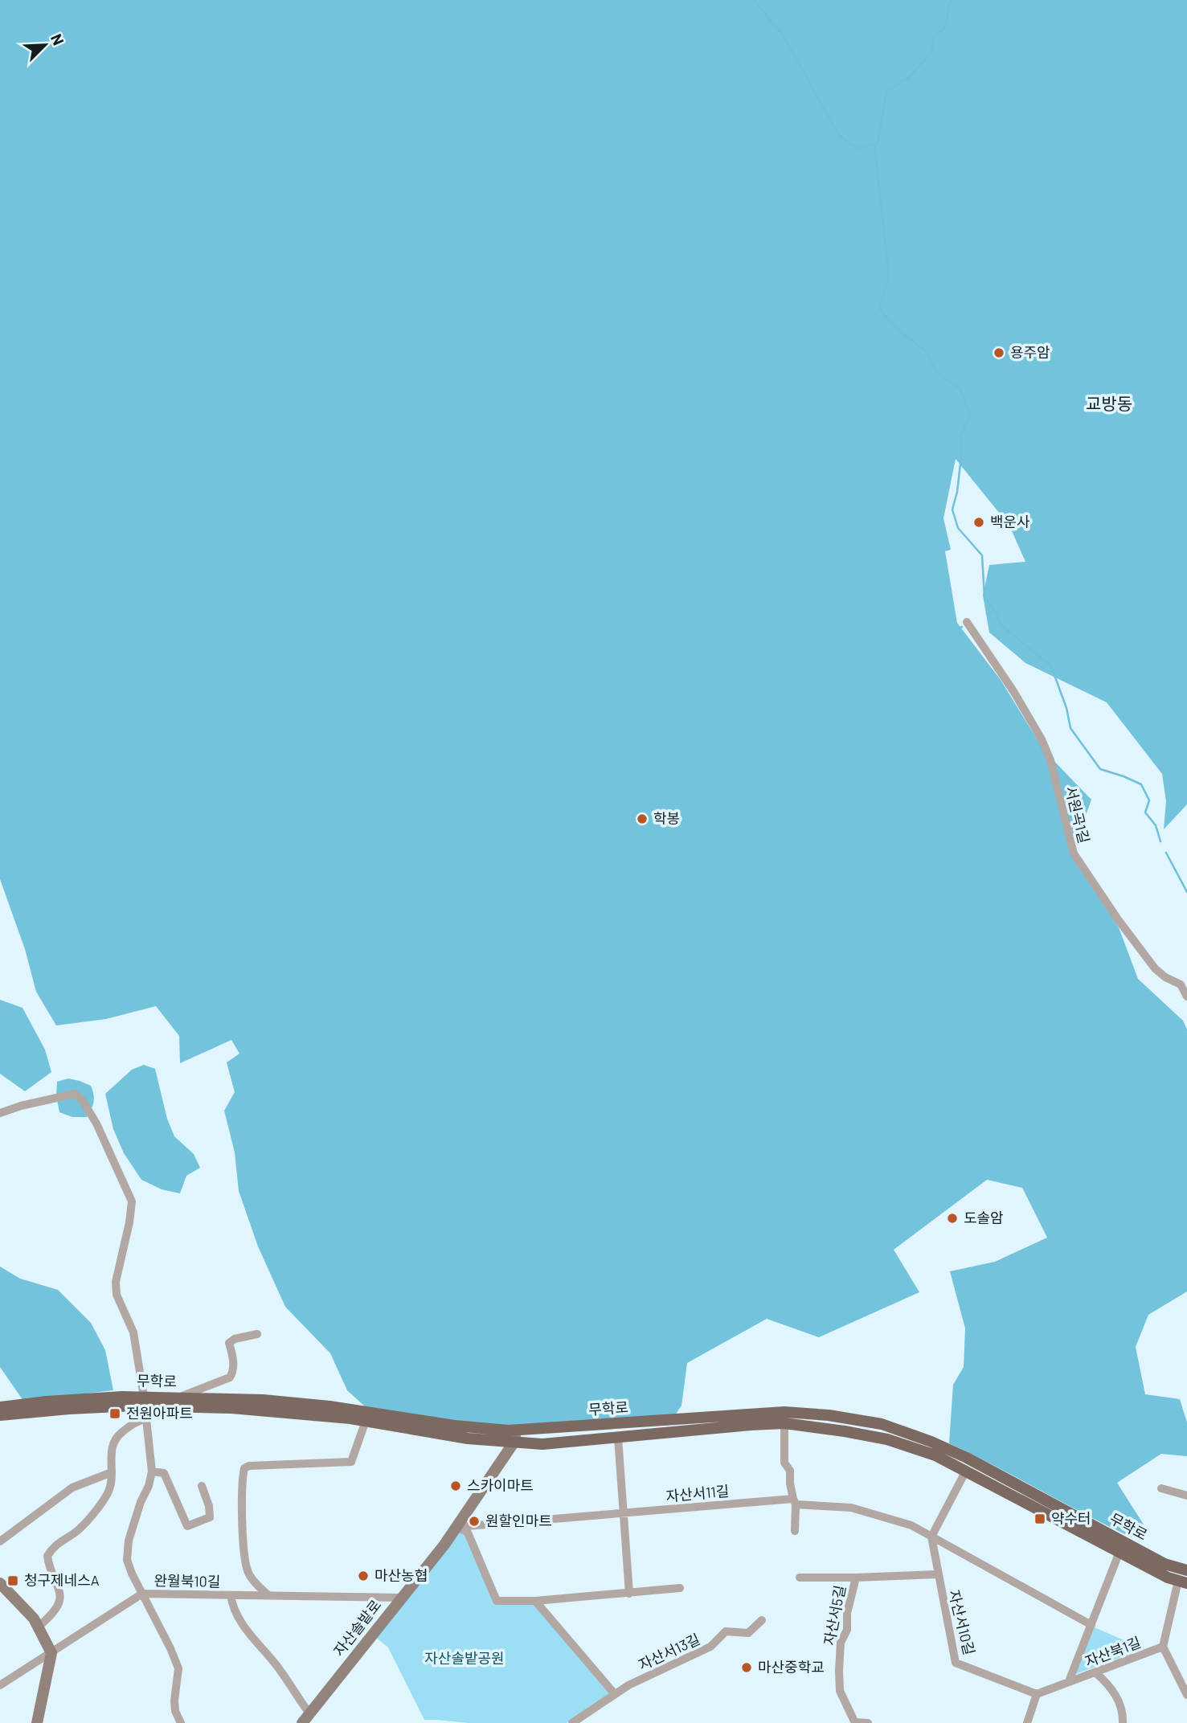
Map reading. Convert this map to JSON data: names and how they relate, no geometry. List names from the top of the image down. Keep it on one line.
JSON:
{"streets":{"main road":["무학로","자산솔밭로"],"street":["서원곡1길","자산서11길","완월북10길","자산서5길","자산서10길","자산서13길","자산북1길"]},"crossings":[["무학로","자산솔밭로"],["무학로","자산북1길"],["자산서11길","자산솔밭로"],["완월북10길","자산솔밭로"],["자산서5길","자산서10길"],["자산서10길","자산북1길"]],"districts":["교방동"],"parks":["자산솔밭공원"],"places":{"other":["용주암","백운사","학봉","도솔암","스카이마트","원할인마트","마산농협","마산중학교"],"transit":["전원아파트","약수터","청구제네스A"]},"north":"top right"}
